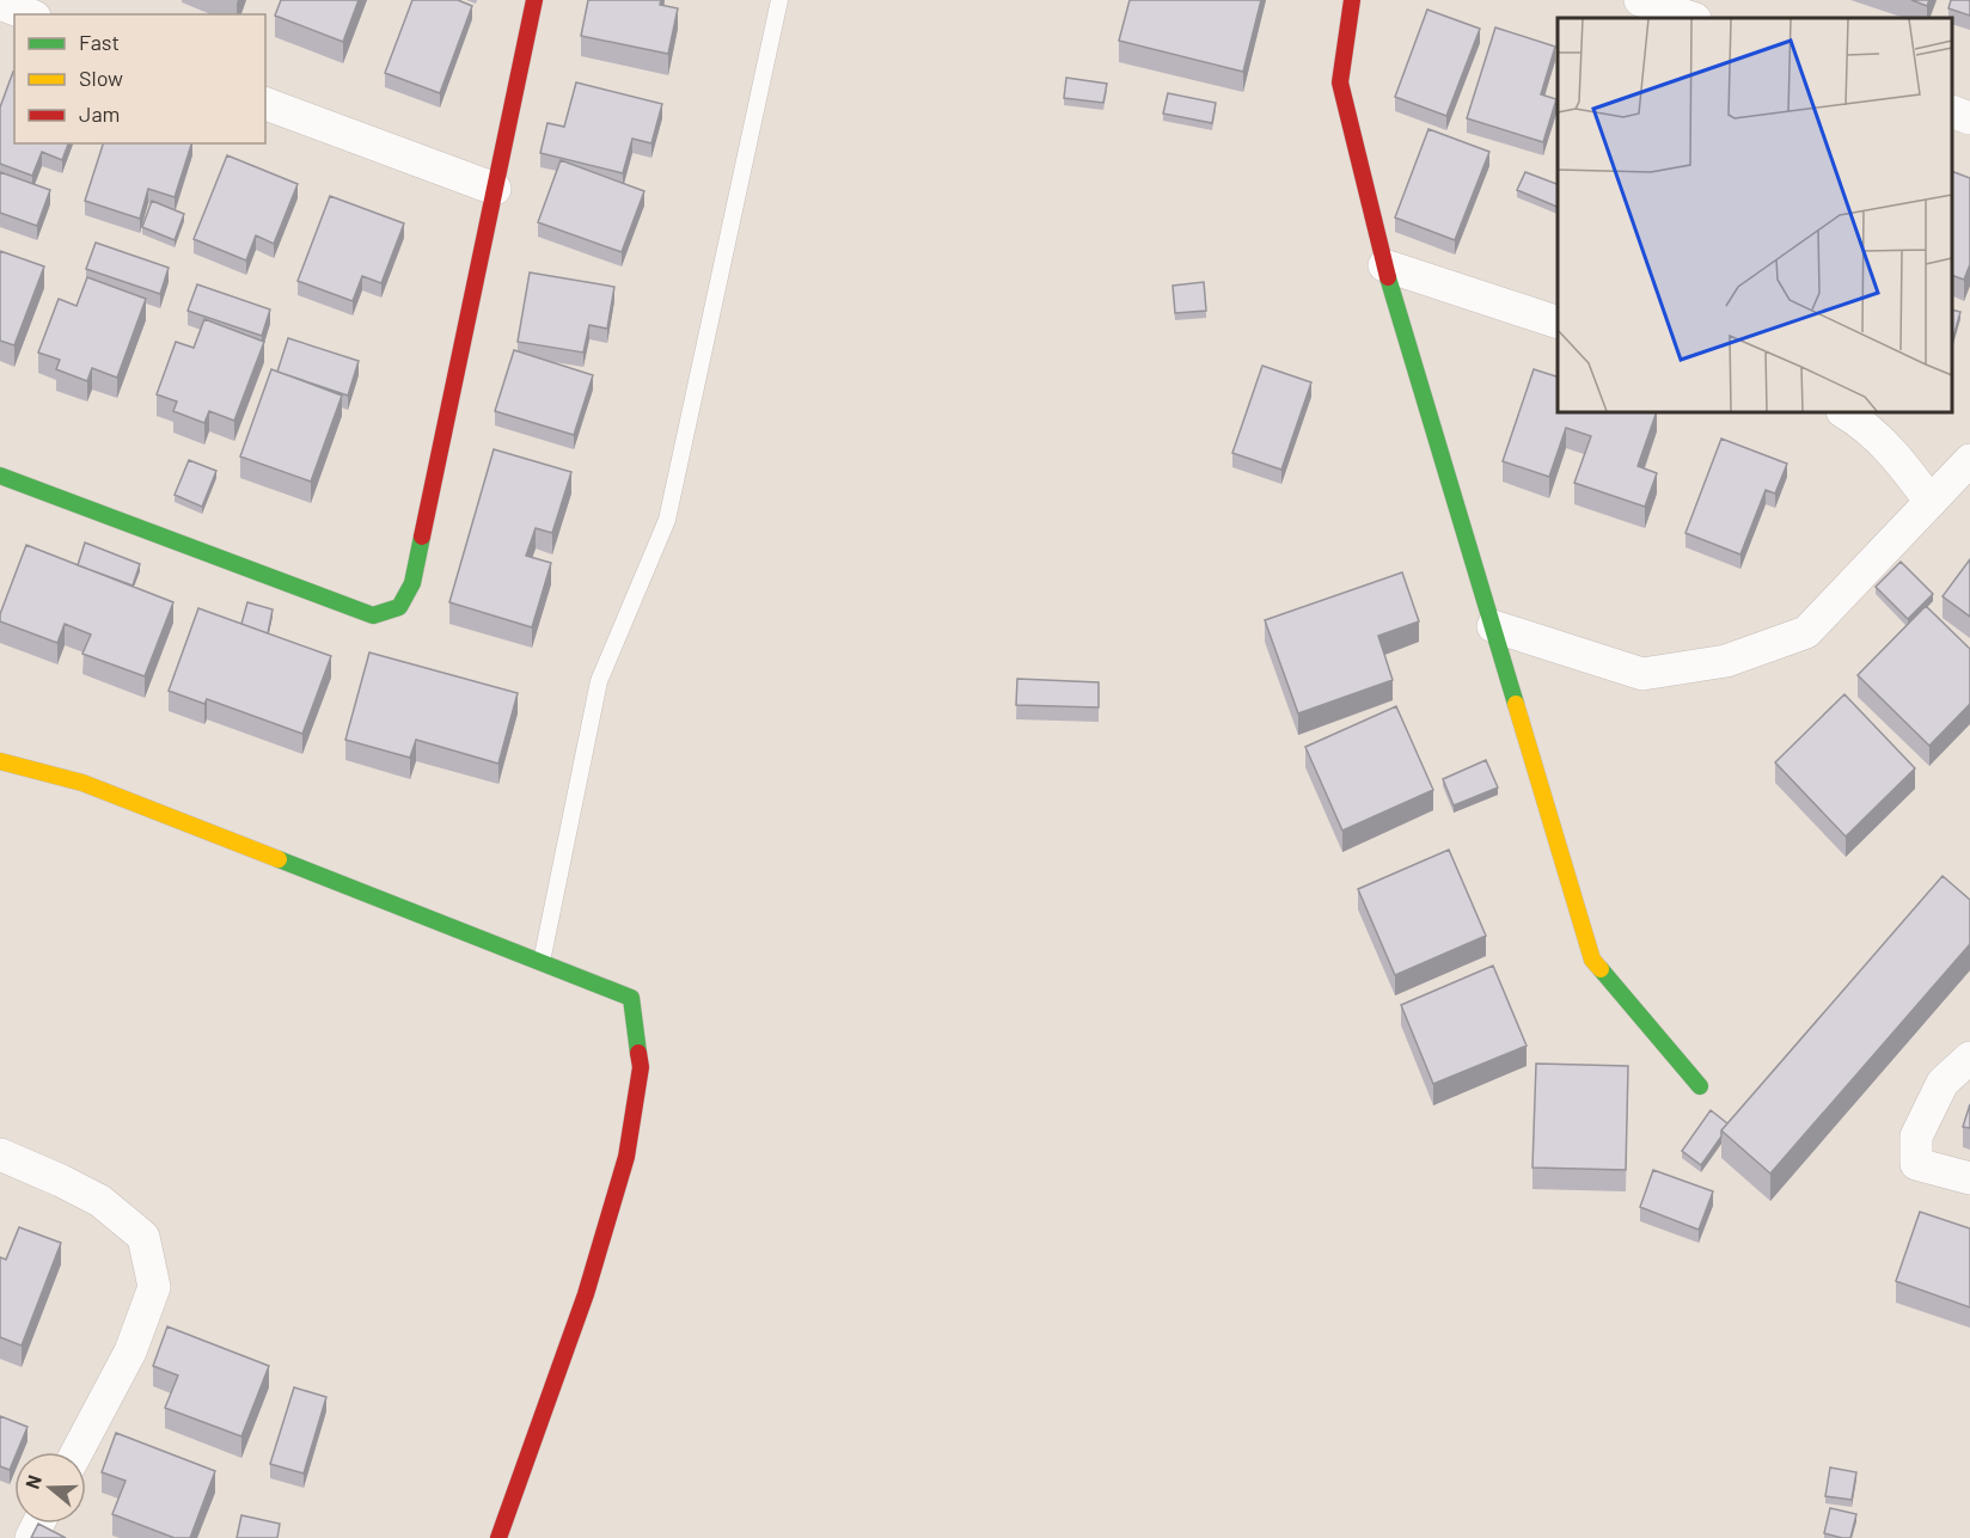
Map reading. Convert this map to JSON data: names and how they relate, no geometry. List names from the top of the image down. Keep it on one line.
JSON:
{"legend":["Fast","Slow","Jam"],"north":"left"}
